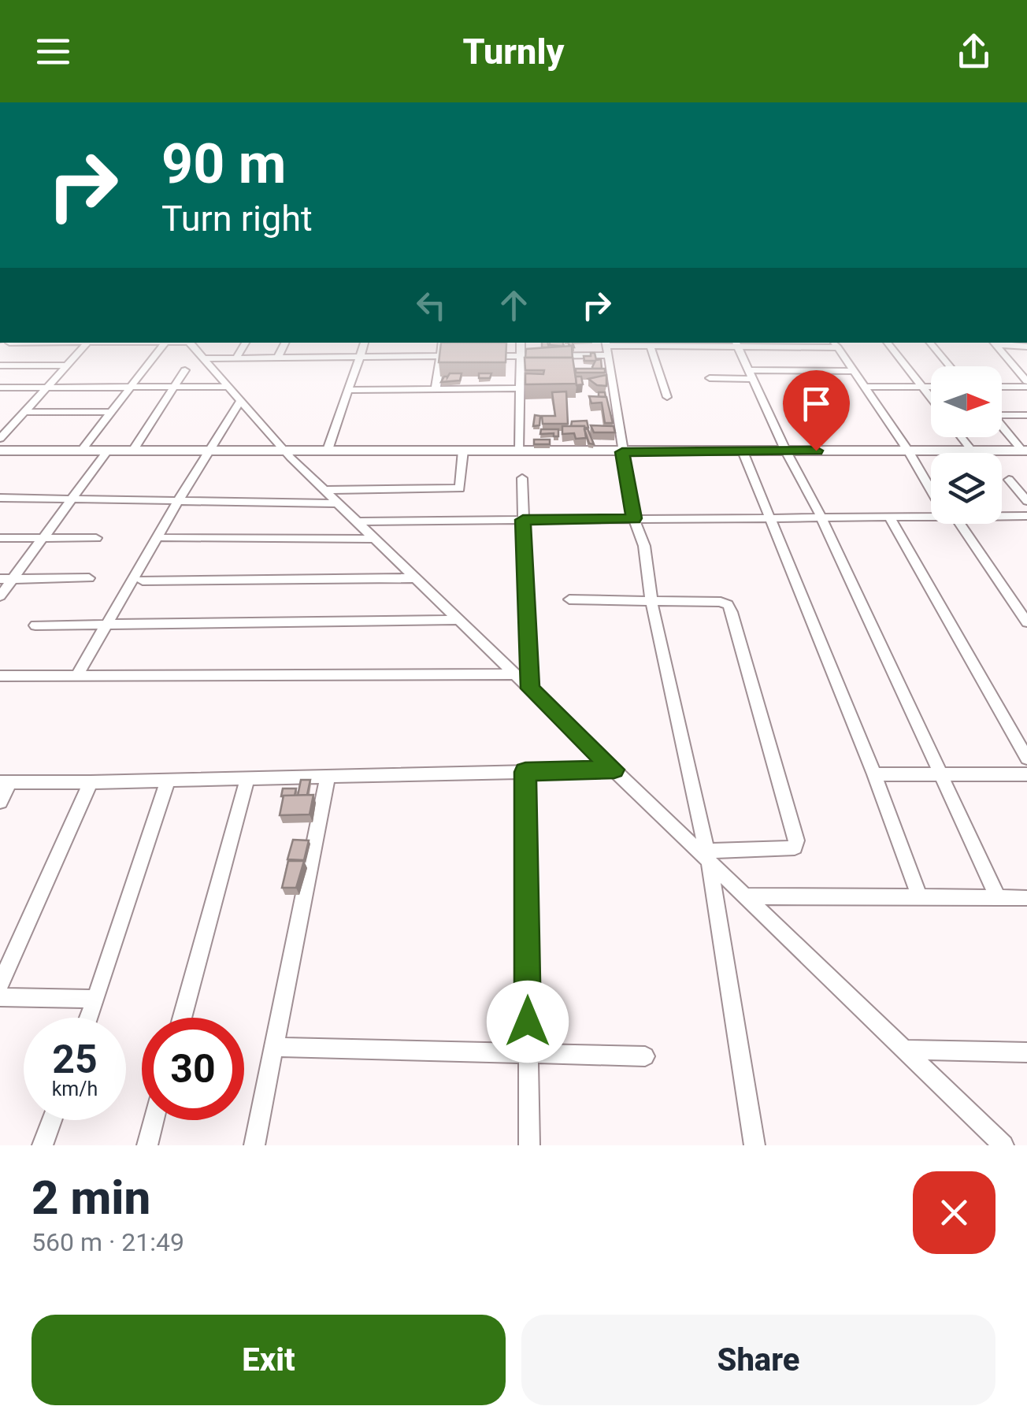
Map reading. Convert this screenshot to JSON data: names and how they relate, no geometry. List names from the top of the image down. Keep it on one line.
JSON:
{"north":"right","page":{"header":"Turnly","turn":["90 m","Turn right"],"speed":"25 km/h","limit":"30","heading":["2 min","560 m · 21:49"],"buttons":["Exit","Share"]}}
